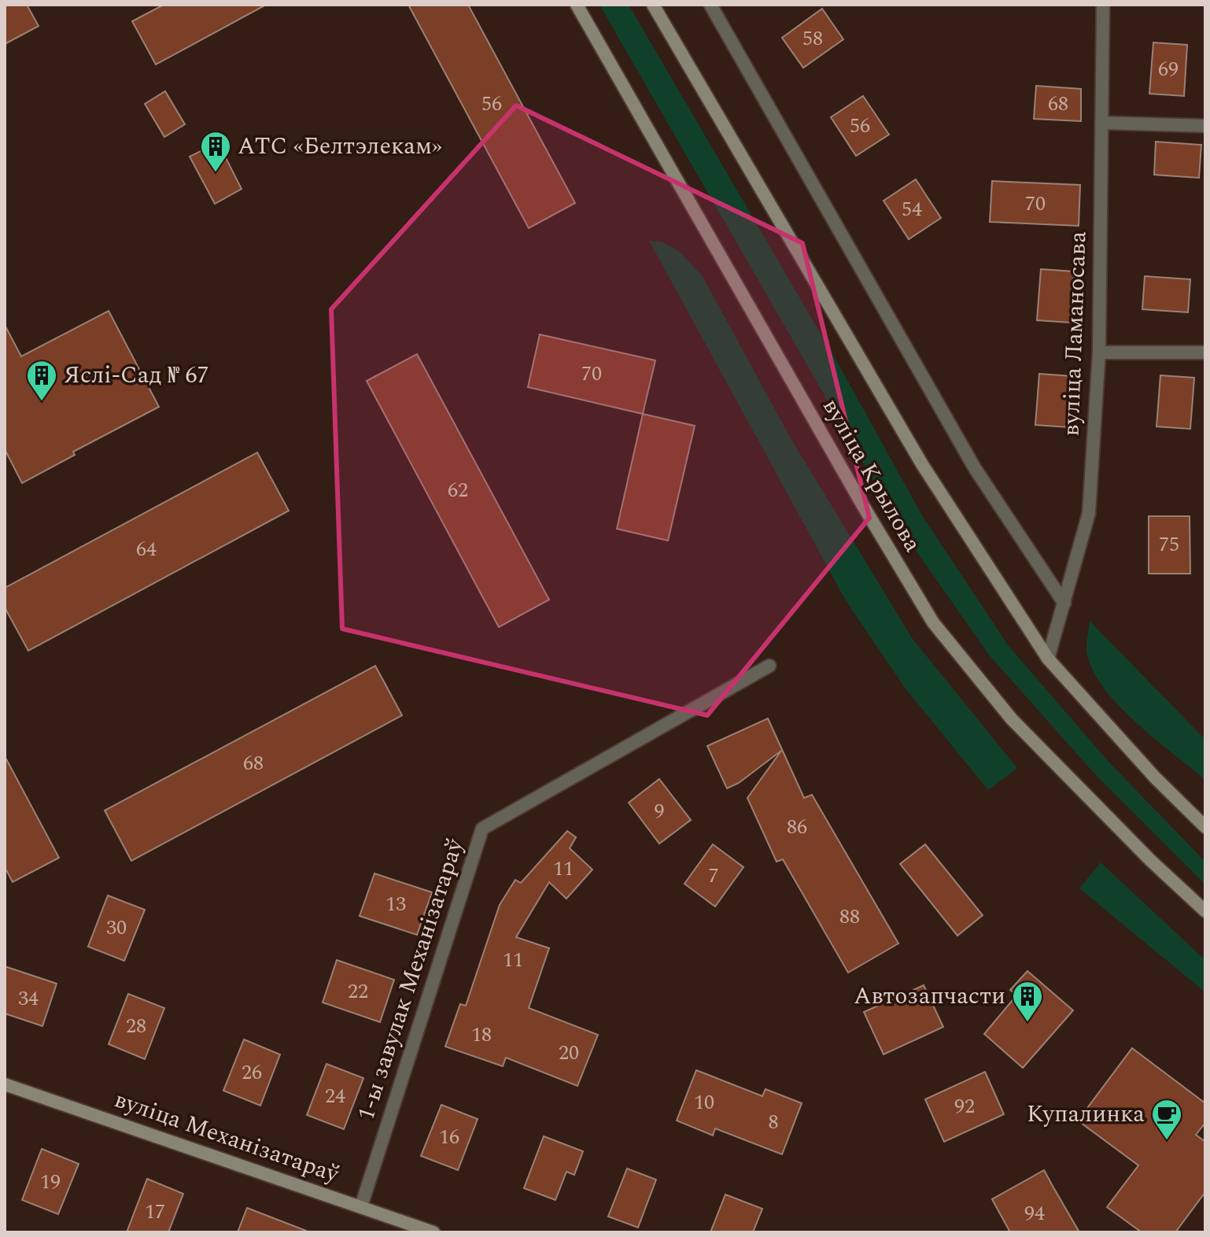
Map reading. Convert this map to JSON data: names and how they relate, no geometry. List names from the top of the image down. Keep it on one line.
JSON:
{"streets":{"main road":["вуліца Крылова","вуліца Механізатараў"],"street":["вуліца Ламаносава","1-ы завулак Механізатараў"]},"crossings":[["вуліца Ламаносава","вуліца Крылова"],["1-ы завулак Механізатараў","вуліца Механізатараў"]],"places":{"building":["АТС «Белтэлекам»","Яслі-Сад № 67","Автозапчасти"],"cafe":["Купалинка"]},"house_numbers":["58","69","56","68","56","70","54","70","62","75","64","68","9","86","11","7","13","88","30","11","22","34","28","18","20","26","24","10","92","8","16","19","17","94"]}
